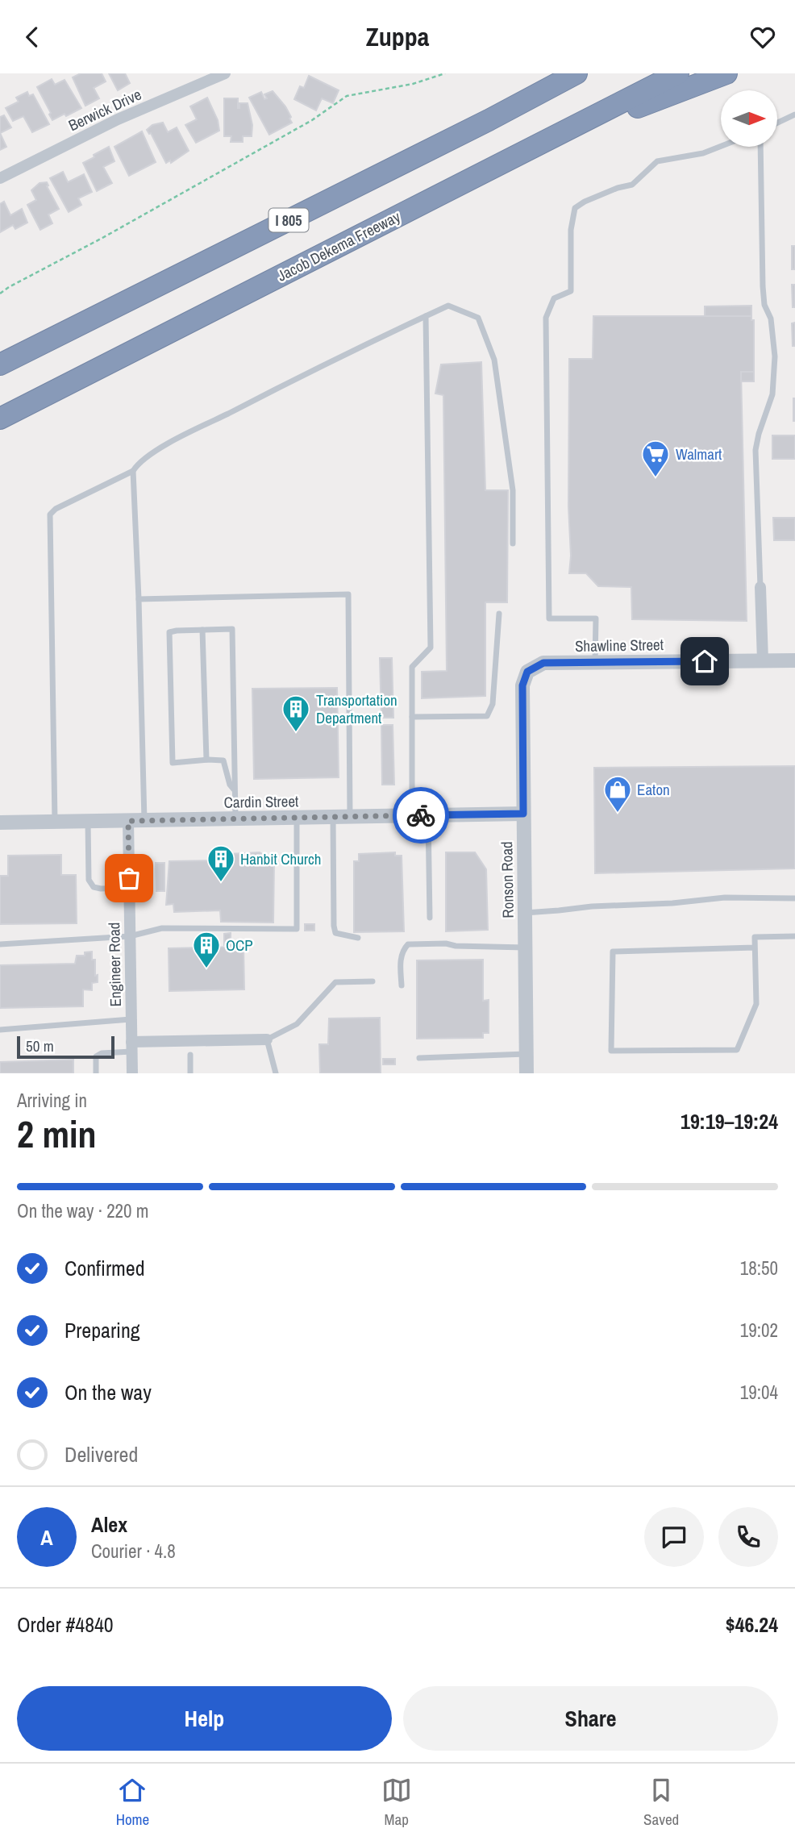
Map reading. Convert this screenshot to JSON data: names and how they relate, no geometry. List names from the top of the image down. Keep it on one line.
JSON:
{"streets":{"highway":["I 805","Jacob Dekema Freeway"],"street":["Berwick Drive","Shawline Street","Cardin Street","Ronson Road","Engineer Road"]},"crossings":[["Shawline Street","Ronson Road"],["Cardin Street","Ronson Road"],["Cardin Street","Engineer Road"]],"places":{"supermarket":["Walmart"],"building":["Transportation Department","Hanbit Church","OCP"],"shop":["Eaton"]},"scale_bar":"50 m","north":"right","page":{"header":"Zuppa","scale":"50 m","heading":["2 min","Arriving in","19:19–19:24"],"panel":["Alex","Courier · 4.8","Order #4840","$46.24"],"bar":"On the way · 220 m","list":[["Confirmed","18:50"],["Preparing","19:02"],["On the way","19:04"],"Delivered"],"round":"A","buttons":["Help","Share"],"tabs":["Home","Map","Saved"]}}
